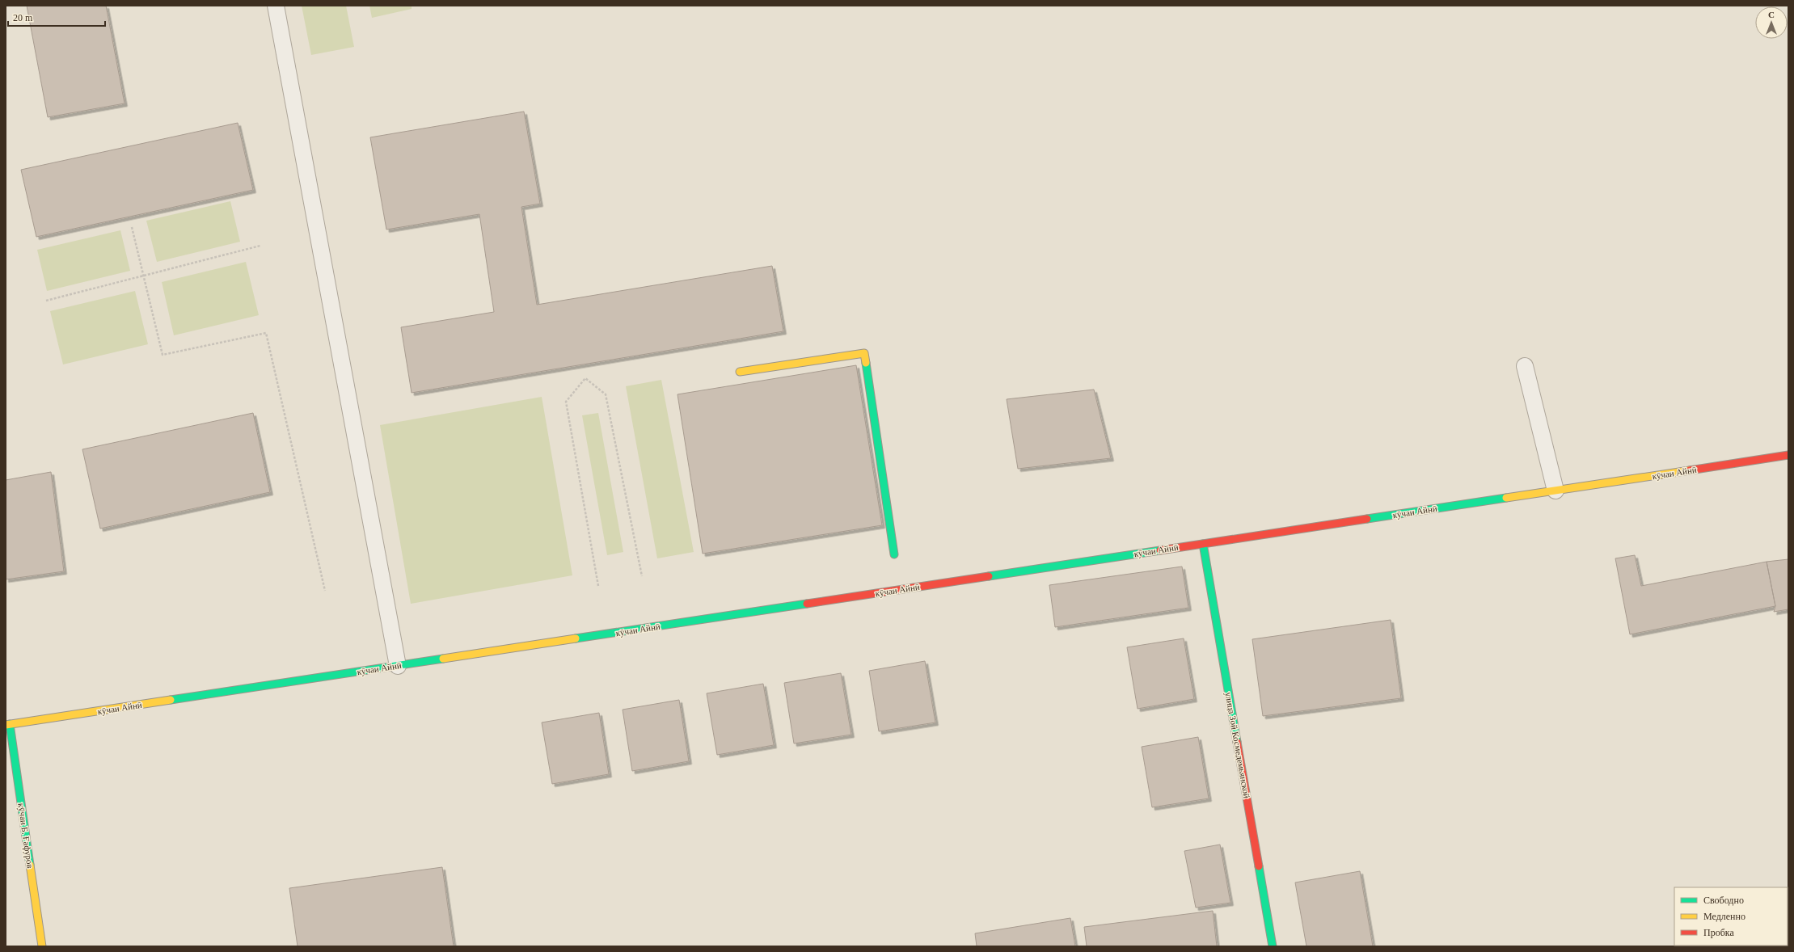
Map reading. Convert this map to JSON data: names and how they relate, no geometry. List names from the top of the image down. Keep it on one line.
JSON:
{"streets":{"main road":["кӯчаи Айнӣ","улица Зой Космедемьянской","кӯчаи Б. Ғафуров"]},"crossings":[["кӯчаи Айнӣ","улица Зой Космедемьянской"],["кӯчаи Айнӣ","кӯчаи Б. Ғафуров"]],"legend":["Свободно","Медленно","Пробка"],"scale_bar":"20 m","north":"top"}
